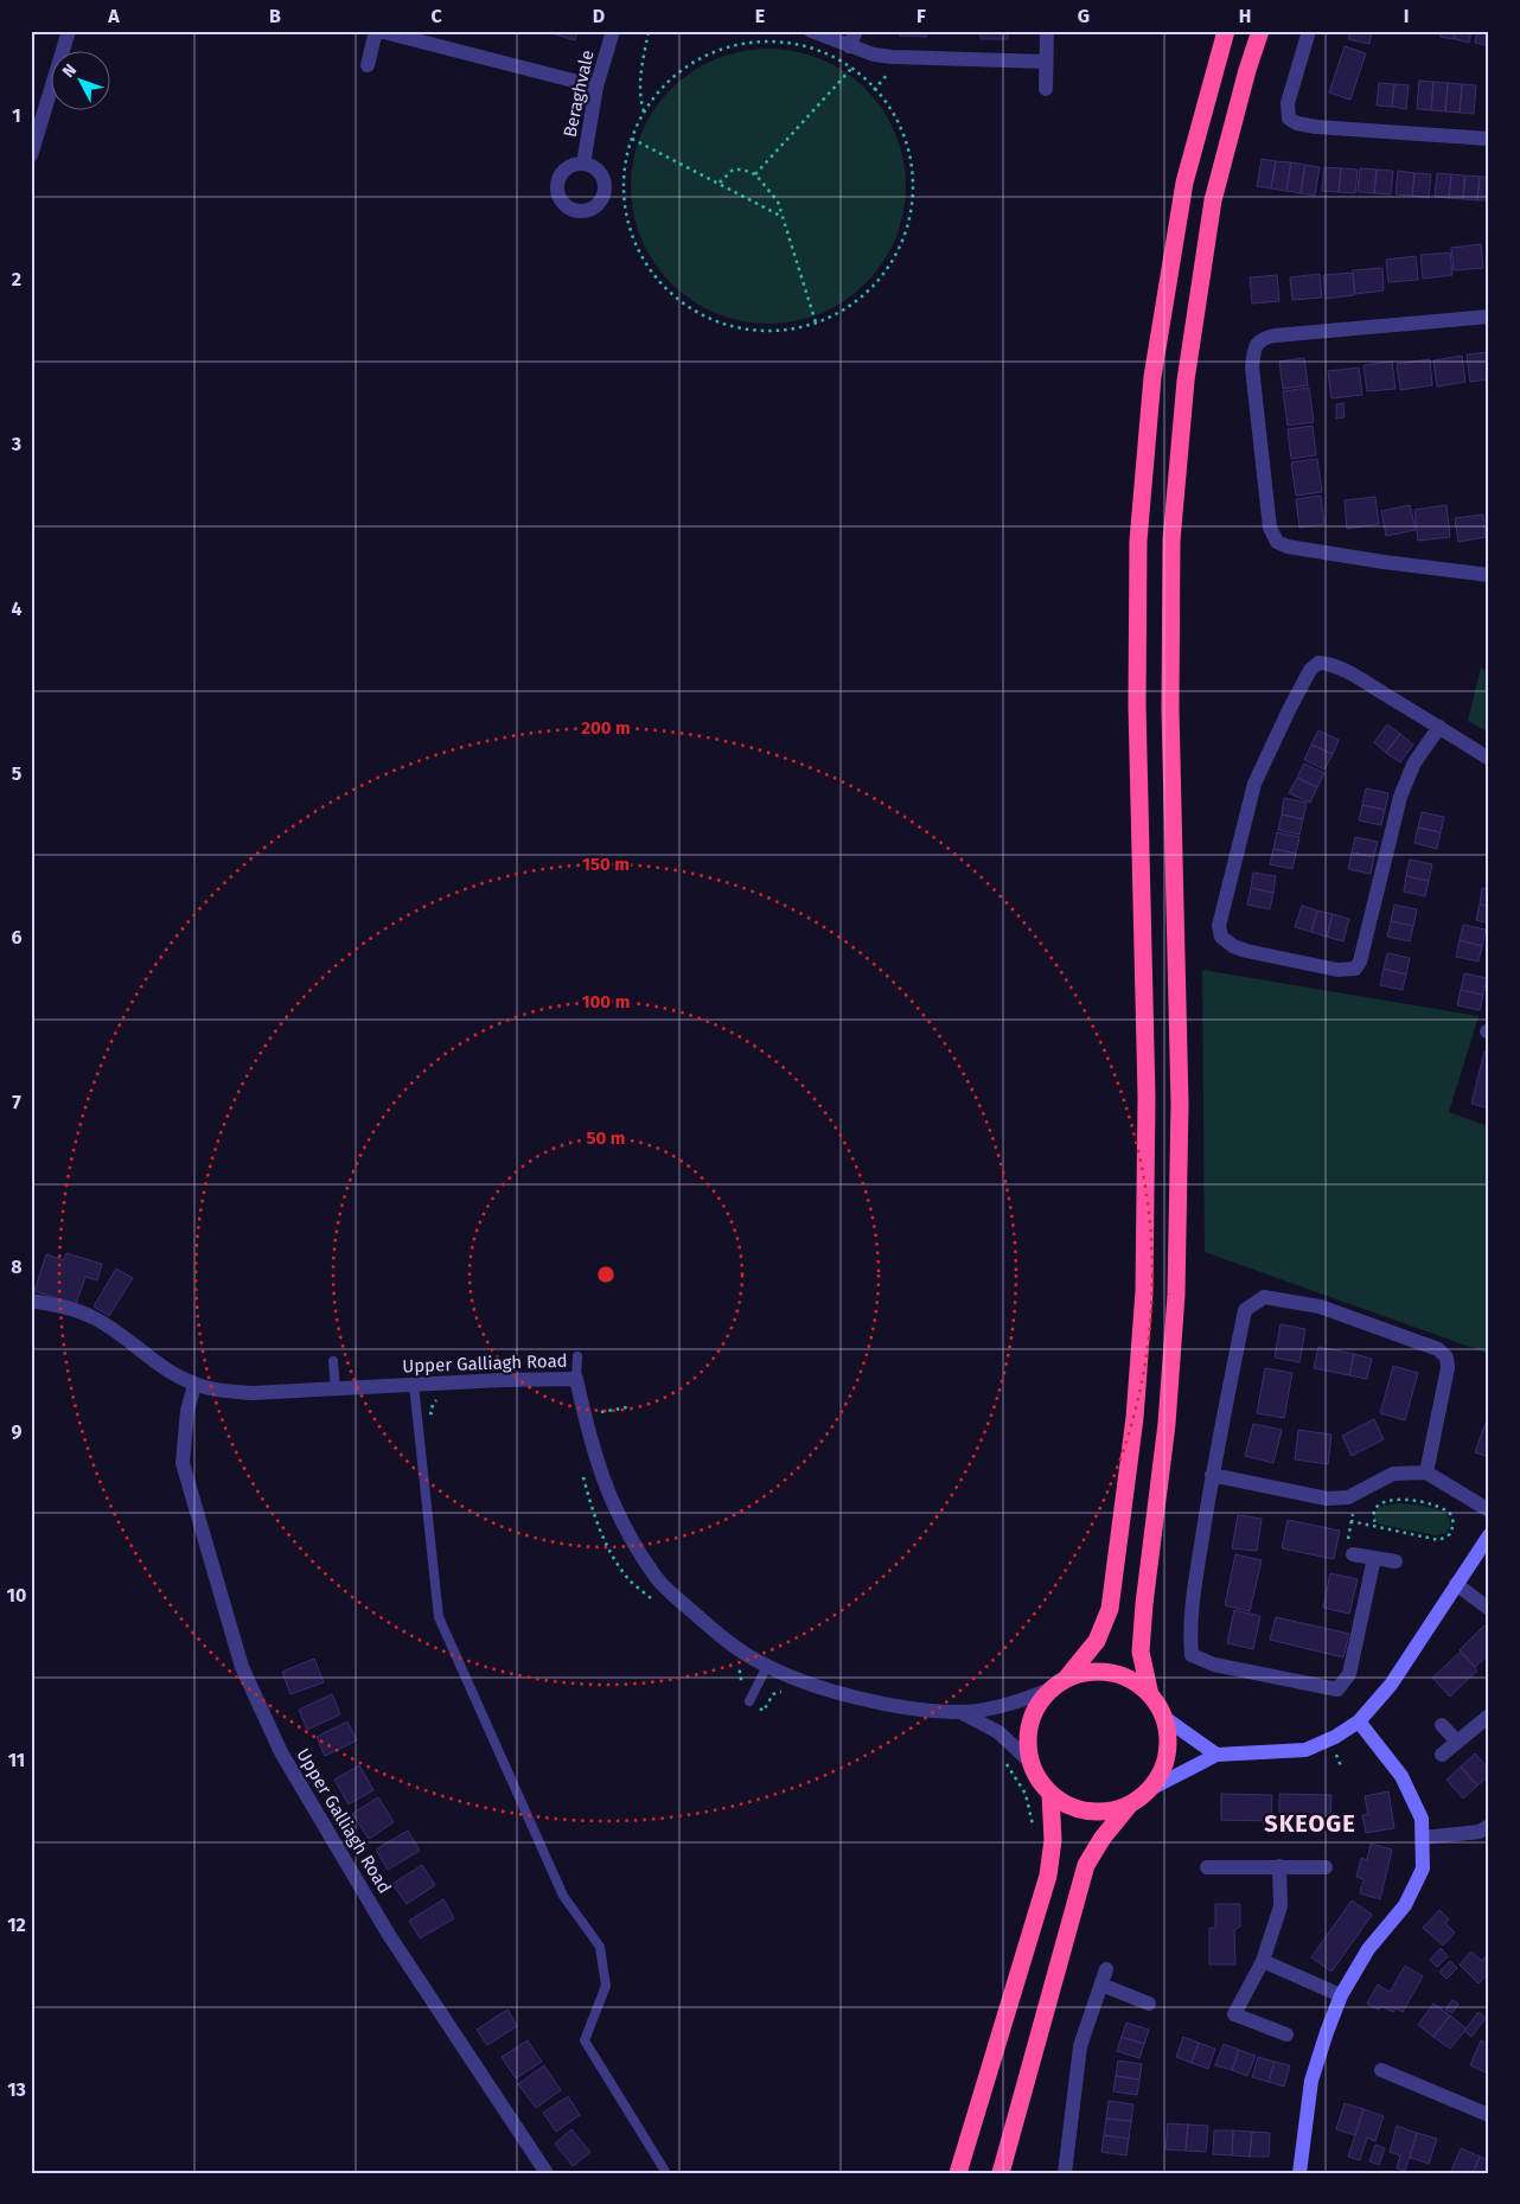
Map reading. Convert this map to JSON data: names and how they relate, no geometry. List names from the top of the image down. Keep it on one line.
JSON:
{"streets":{"street":["Beraghvale","Upper Galliagh Road"]},"districts":["SKEOGE"],"north":"top left","grid":{"columns":["A","B","C","D","E","F","G","H","I"],"rows":["1","2","3","4","5","6","7","8","9","10","11","12","13"]},"rings":["200 m","150 m","100 m","50 m"]}
